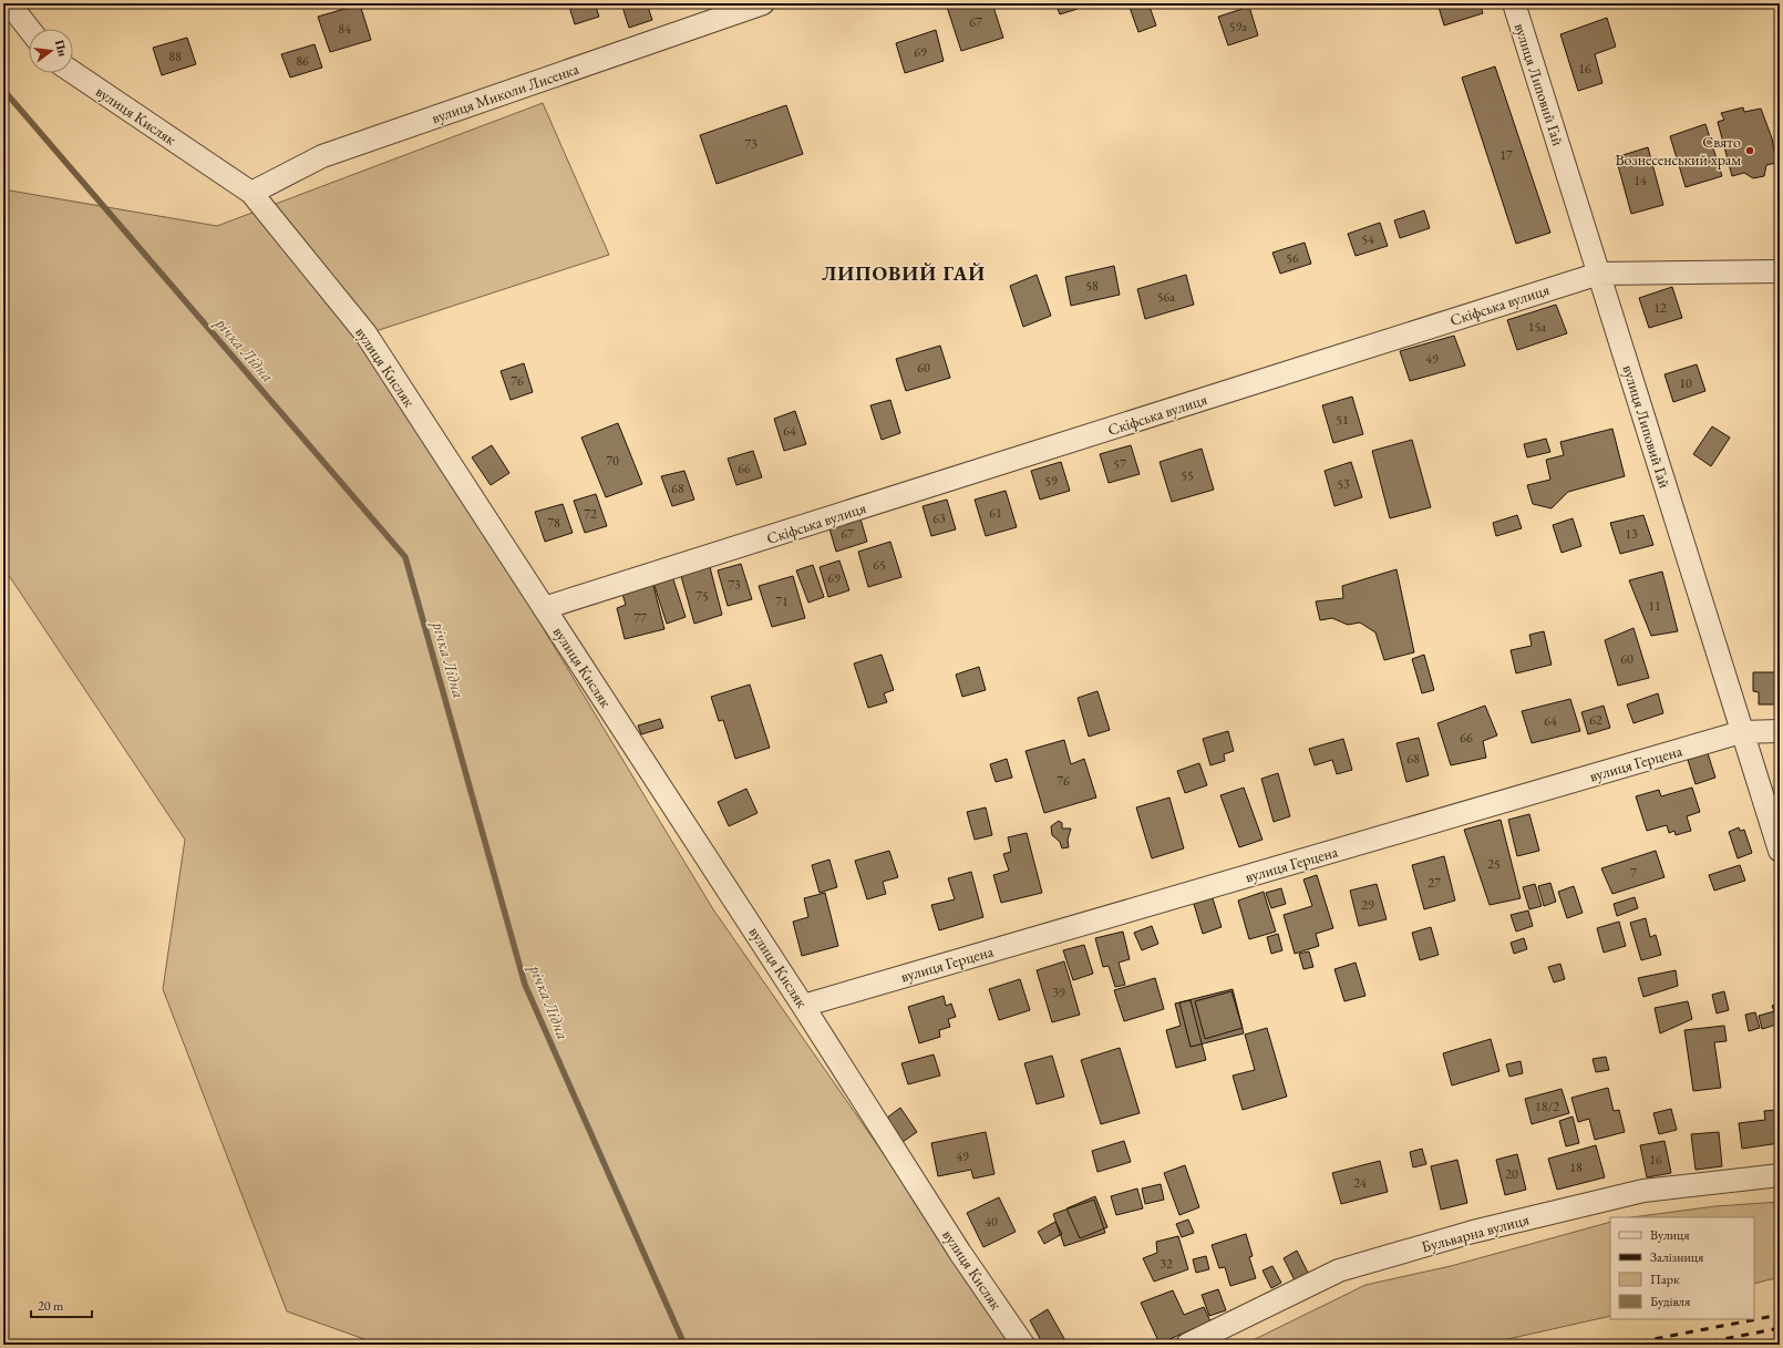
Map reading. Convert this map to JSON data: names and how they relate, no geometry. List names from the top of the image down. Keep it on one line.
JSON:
{"streets":{"street":["вулиця Липовий Гай","вулиця Миколи Лисенка","вулиця Кисляк","Скіфська вулиця","вулиця Герцена","Бульварна вулиця"]},"crossings":[["вулиця Липовий Гай","Скіфська вулиця"],["вулиця Липовий Гай","вулиця Герцена"],["вулиця Миколи Лисенка","вулиця Кисляк"],["вулиця Кисляк","Скіфська вулиця"],["вулиця Кисляк","вулиця Герцена"]],"districts":["ЛИПОВИЙ ГАЙ"],"water":["річка Лідна"],"places":["Свято Вознесенський храм"],"house_numbers":["67","59а","84","69","88","86","16","73","17","14","54","56","58","56а","12","15а","49","60","76","10","51","64","70","57","66","55","59","53","68","61","72","63","78","67","13","65","69","73","75","71","11","77","60","62","64","66","68","76","25","7","27","29","39","18/2","49","16","18","20","24","40","32"],"legend":["Вулиця","Залізниця","Парк","Будівля"],"scale_bar":"20 m","north":"right"}
